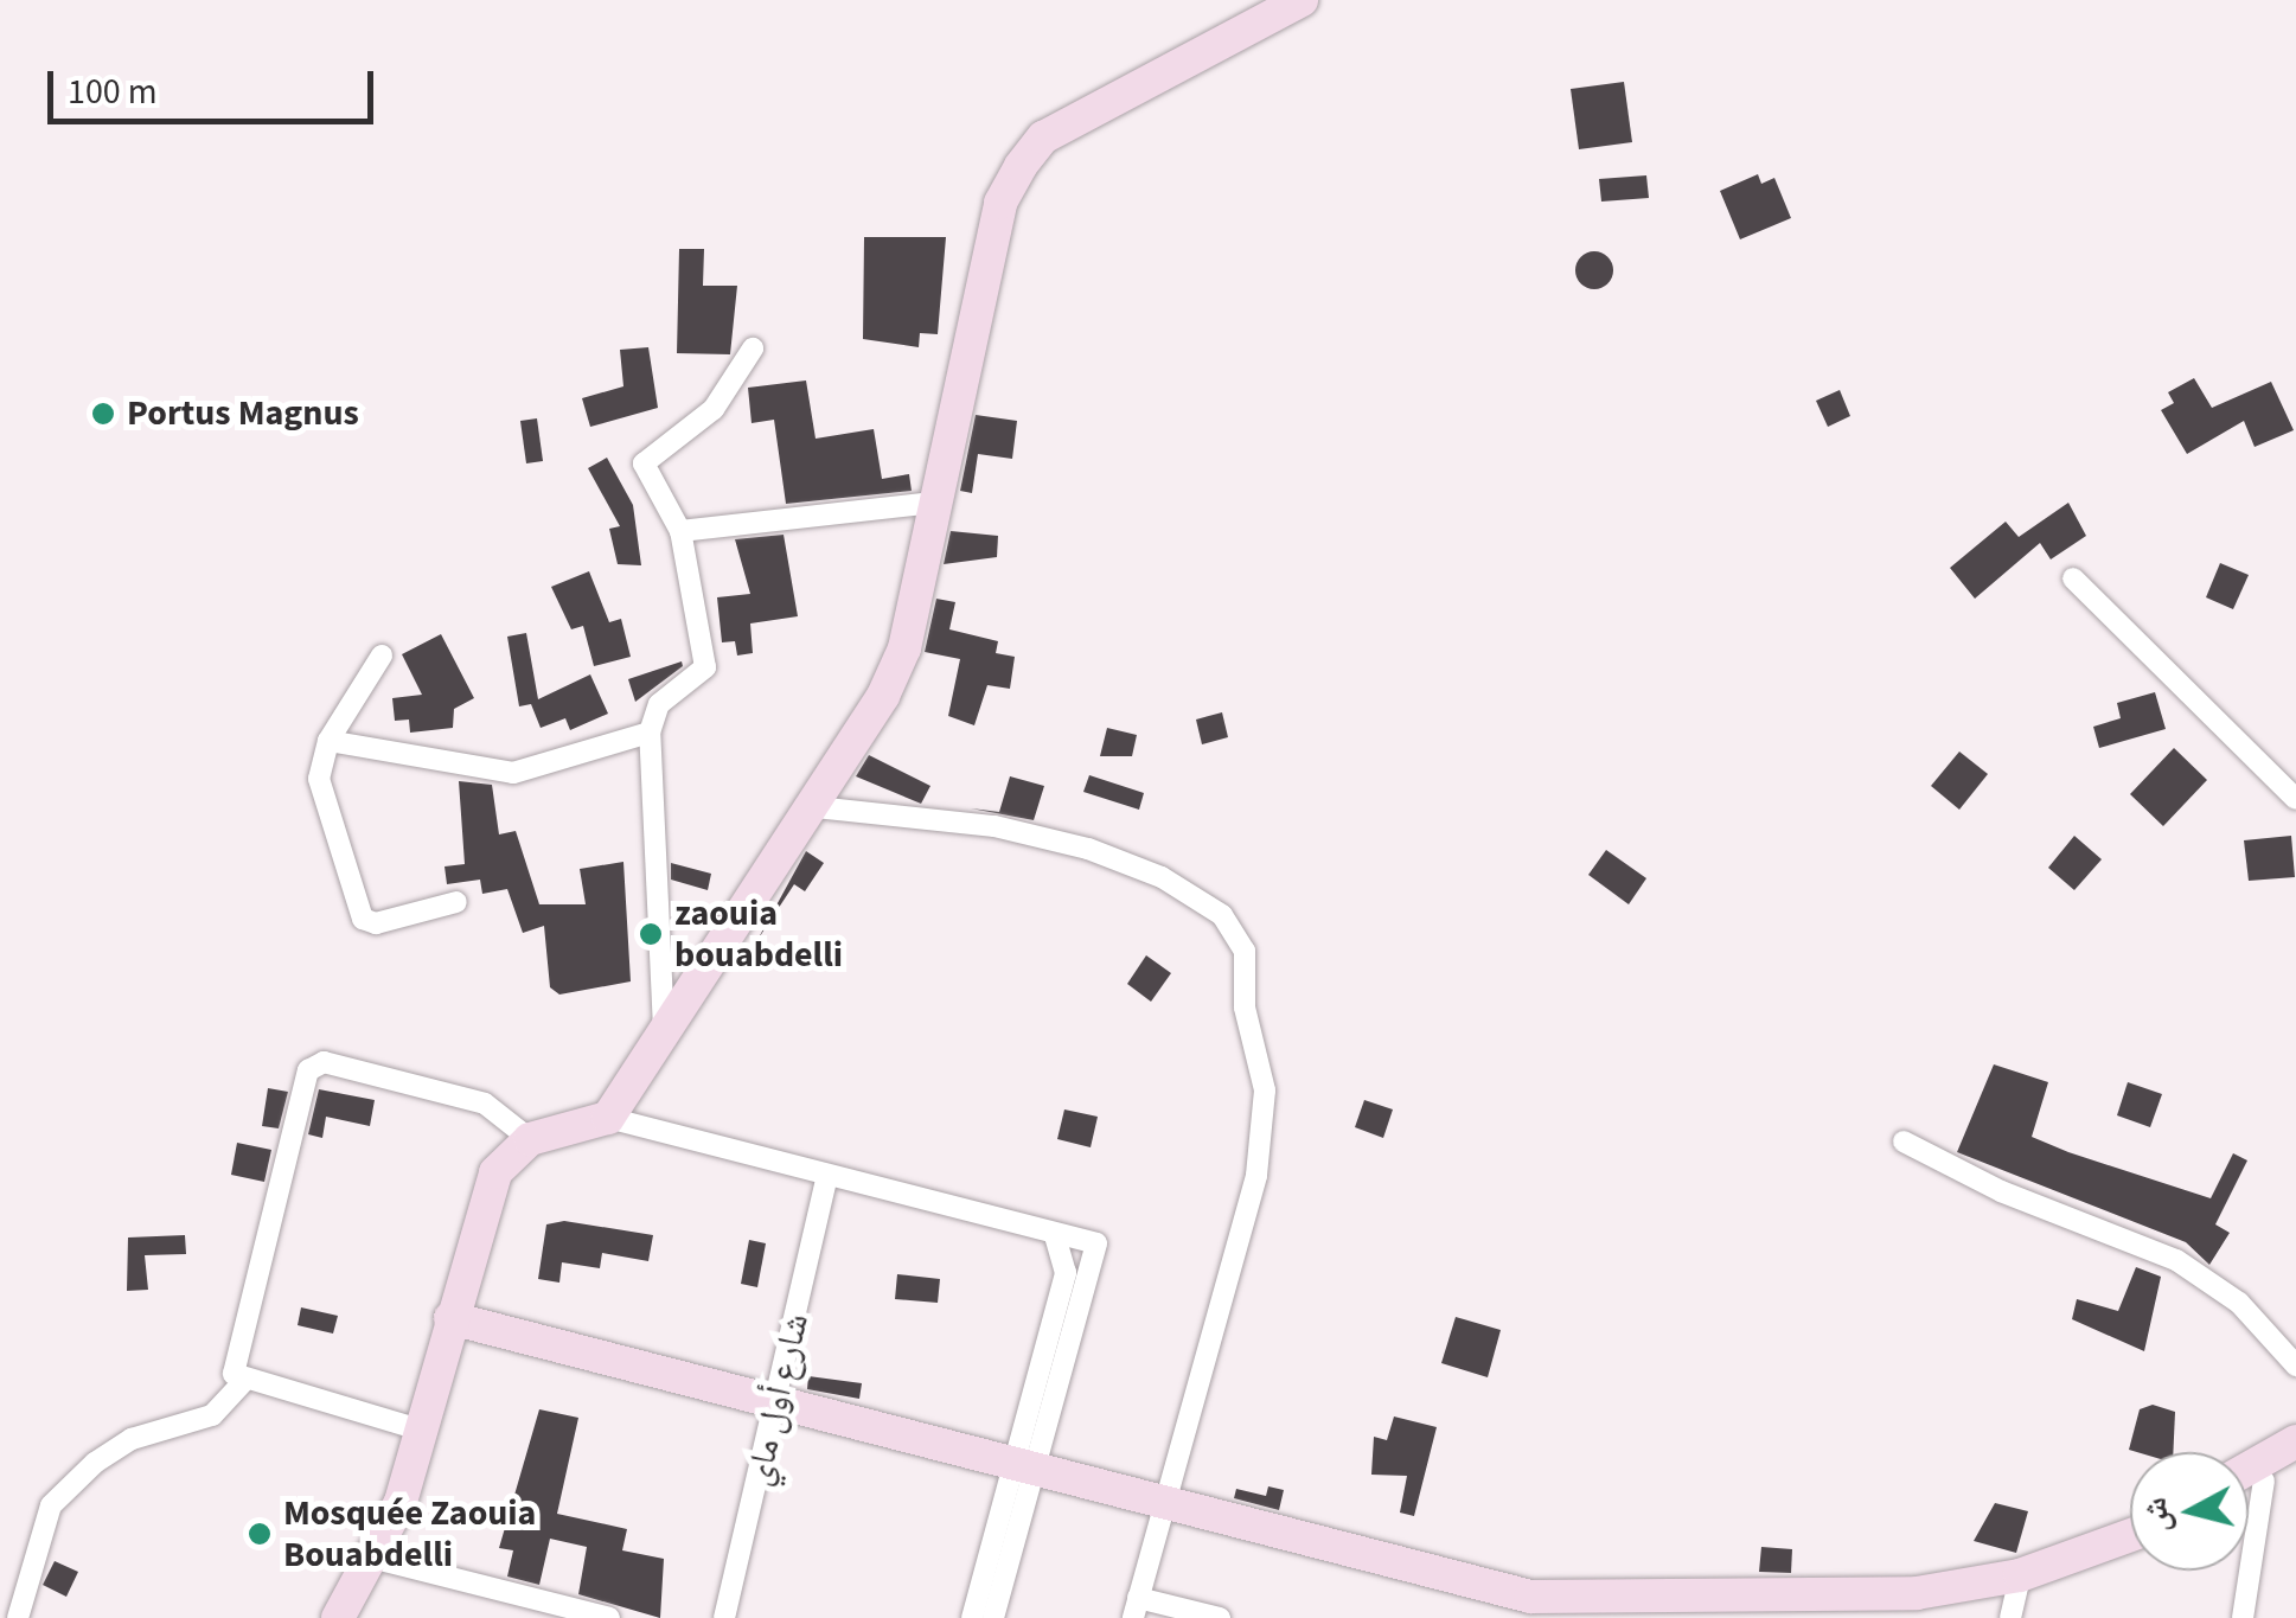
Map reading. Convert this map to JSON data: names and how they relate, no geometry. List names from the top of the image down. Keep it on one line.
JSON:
{"streets":{"street":["شارع أول ماي"]},"places":["Portus Magnus","zaouia bouabdelli","Mosquée Zaouia Bouabdelli"],"scale_bar":"100 m","north":"left"}
